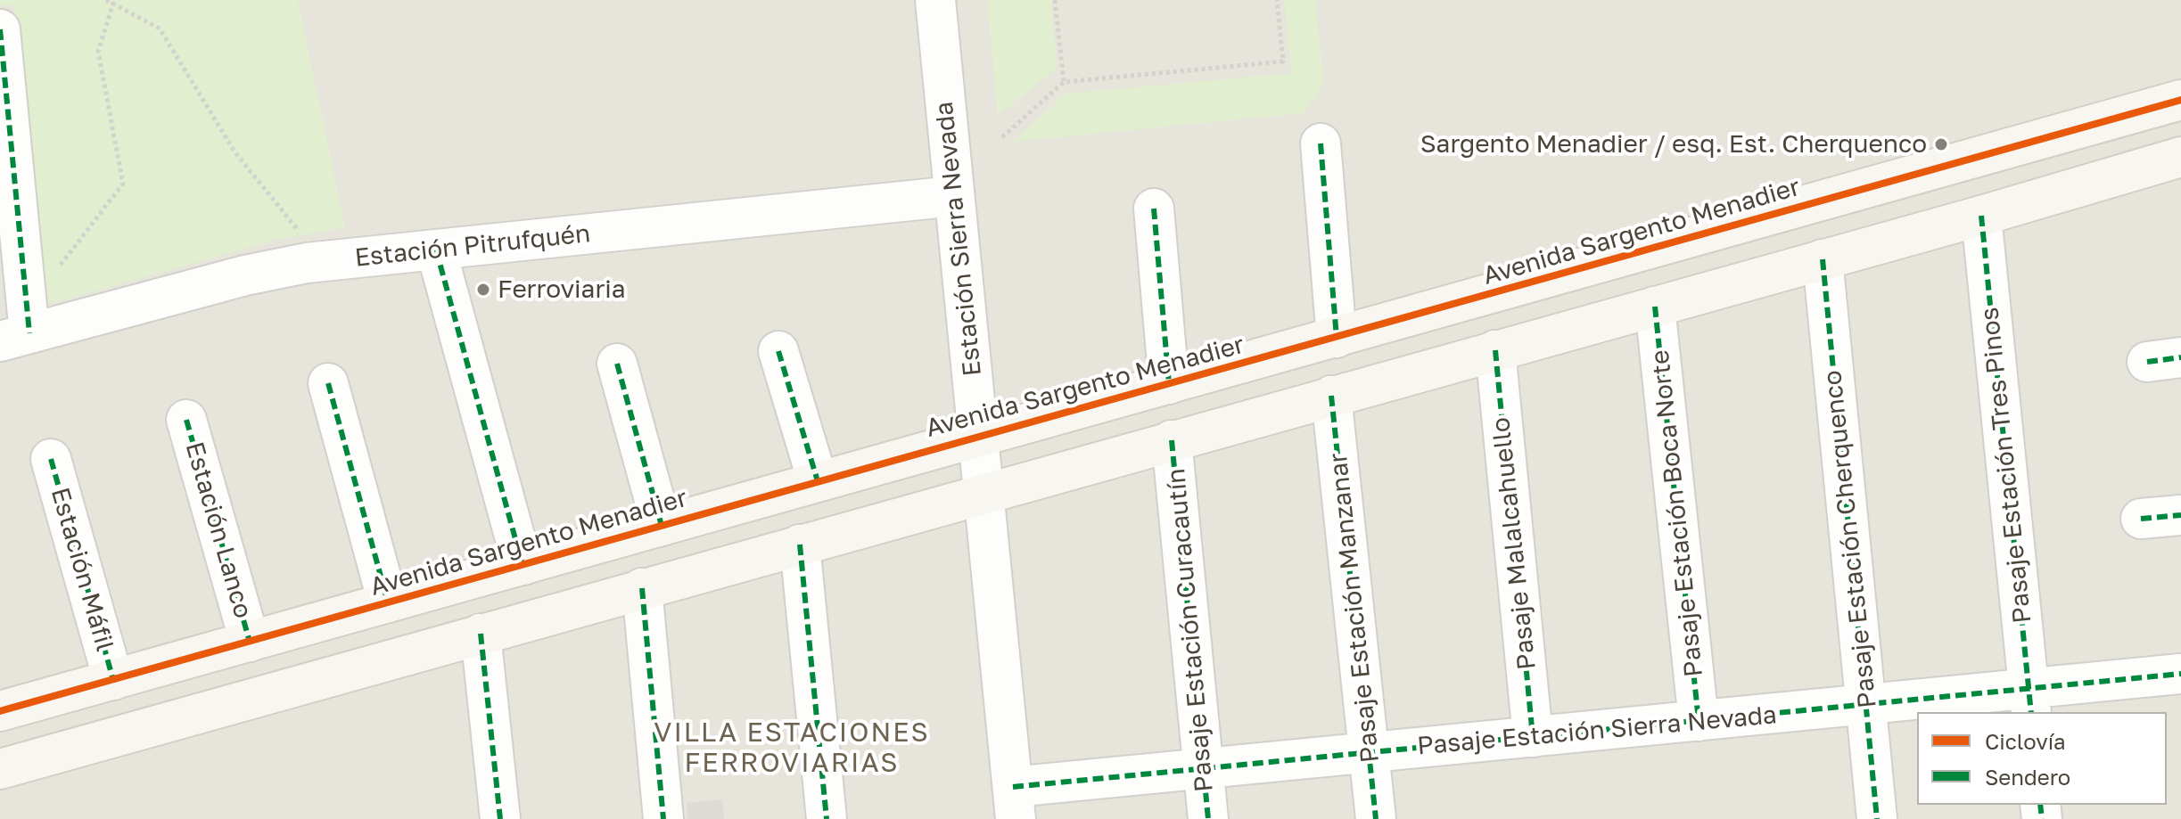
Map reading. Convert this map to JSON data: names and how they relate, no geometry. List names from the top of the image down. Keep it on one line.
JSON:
{"streets":{"street":["Avenida Sargento Menadier","Estación Sierra Nevada","Estación Pitrufquén","Pasaje Estación Tres Pinos","Pasaje Estación Boca Norte","Estación Lanco","Pasaje Estación Cherquenco","Pasaje Malalcahuello","Estación Máfil","Pasaje Estación Manzanar","Pasaje Estación Curacautín","Pasaje Estación Sierra Nevada"]},"crossings":[["Avenida Sargento Menadier","Estación Sierra Nevada"],["Avenida Sargento Menadier","Estación Lanco"],["Avenida Sargento Menadier","Estación Máfil"],["Estación Sierra Nevada","Estación Pitrufquén"],["Estación Sierra Nevada","Pasaje Estación Sierra Nevada"],["Pasaje Estación Tres Pinos","Pasaje Estación Sierra Nevada"],["Pasaje Estación Boca Norte","Pasaje Estación Sierra Nevada"],["Pasaje Estación Cherquenco","Pasaje Estación Sierra Nevada"],["Pasaje Malalcahuello","Pasaje Estación Sierra Nevada"],["Pasaje Estación Manzanar","Pasaje Estación Sierra Nevada"],["Pasaje Estación Curacautín","Pasaje Estación Sierra Nevada"]],"districts":["VILLA ESTACIONES FERROVIARIAS"],"places":["Sargento Menadier / esq. Est. Cherquenco","Ferroviaria"],"legend":["Ciclovía","Sendero"]}
